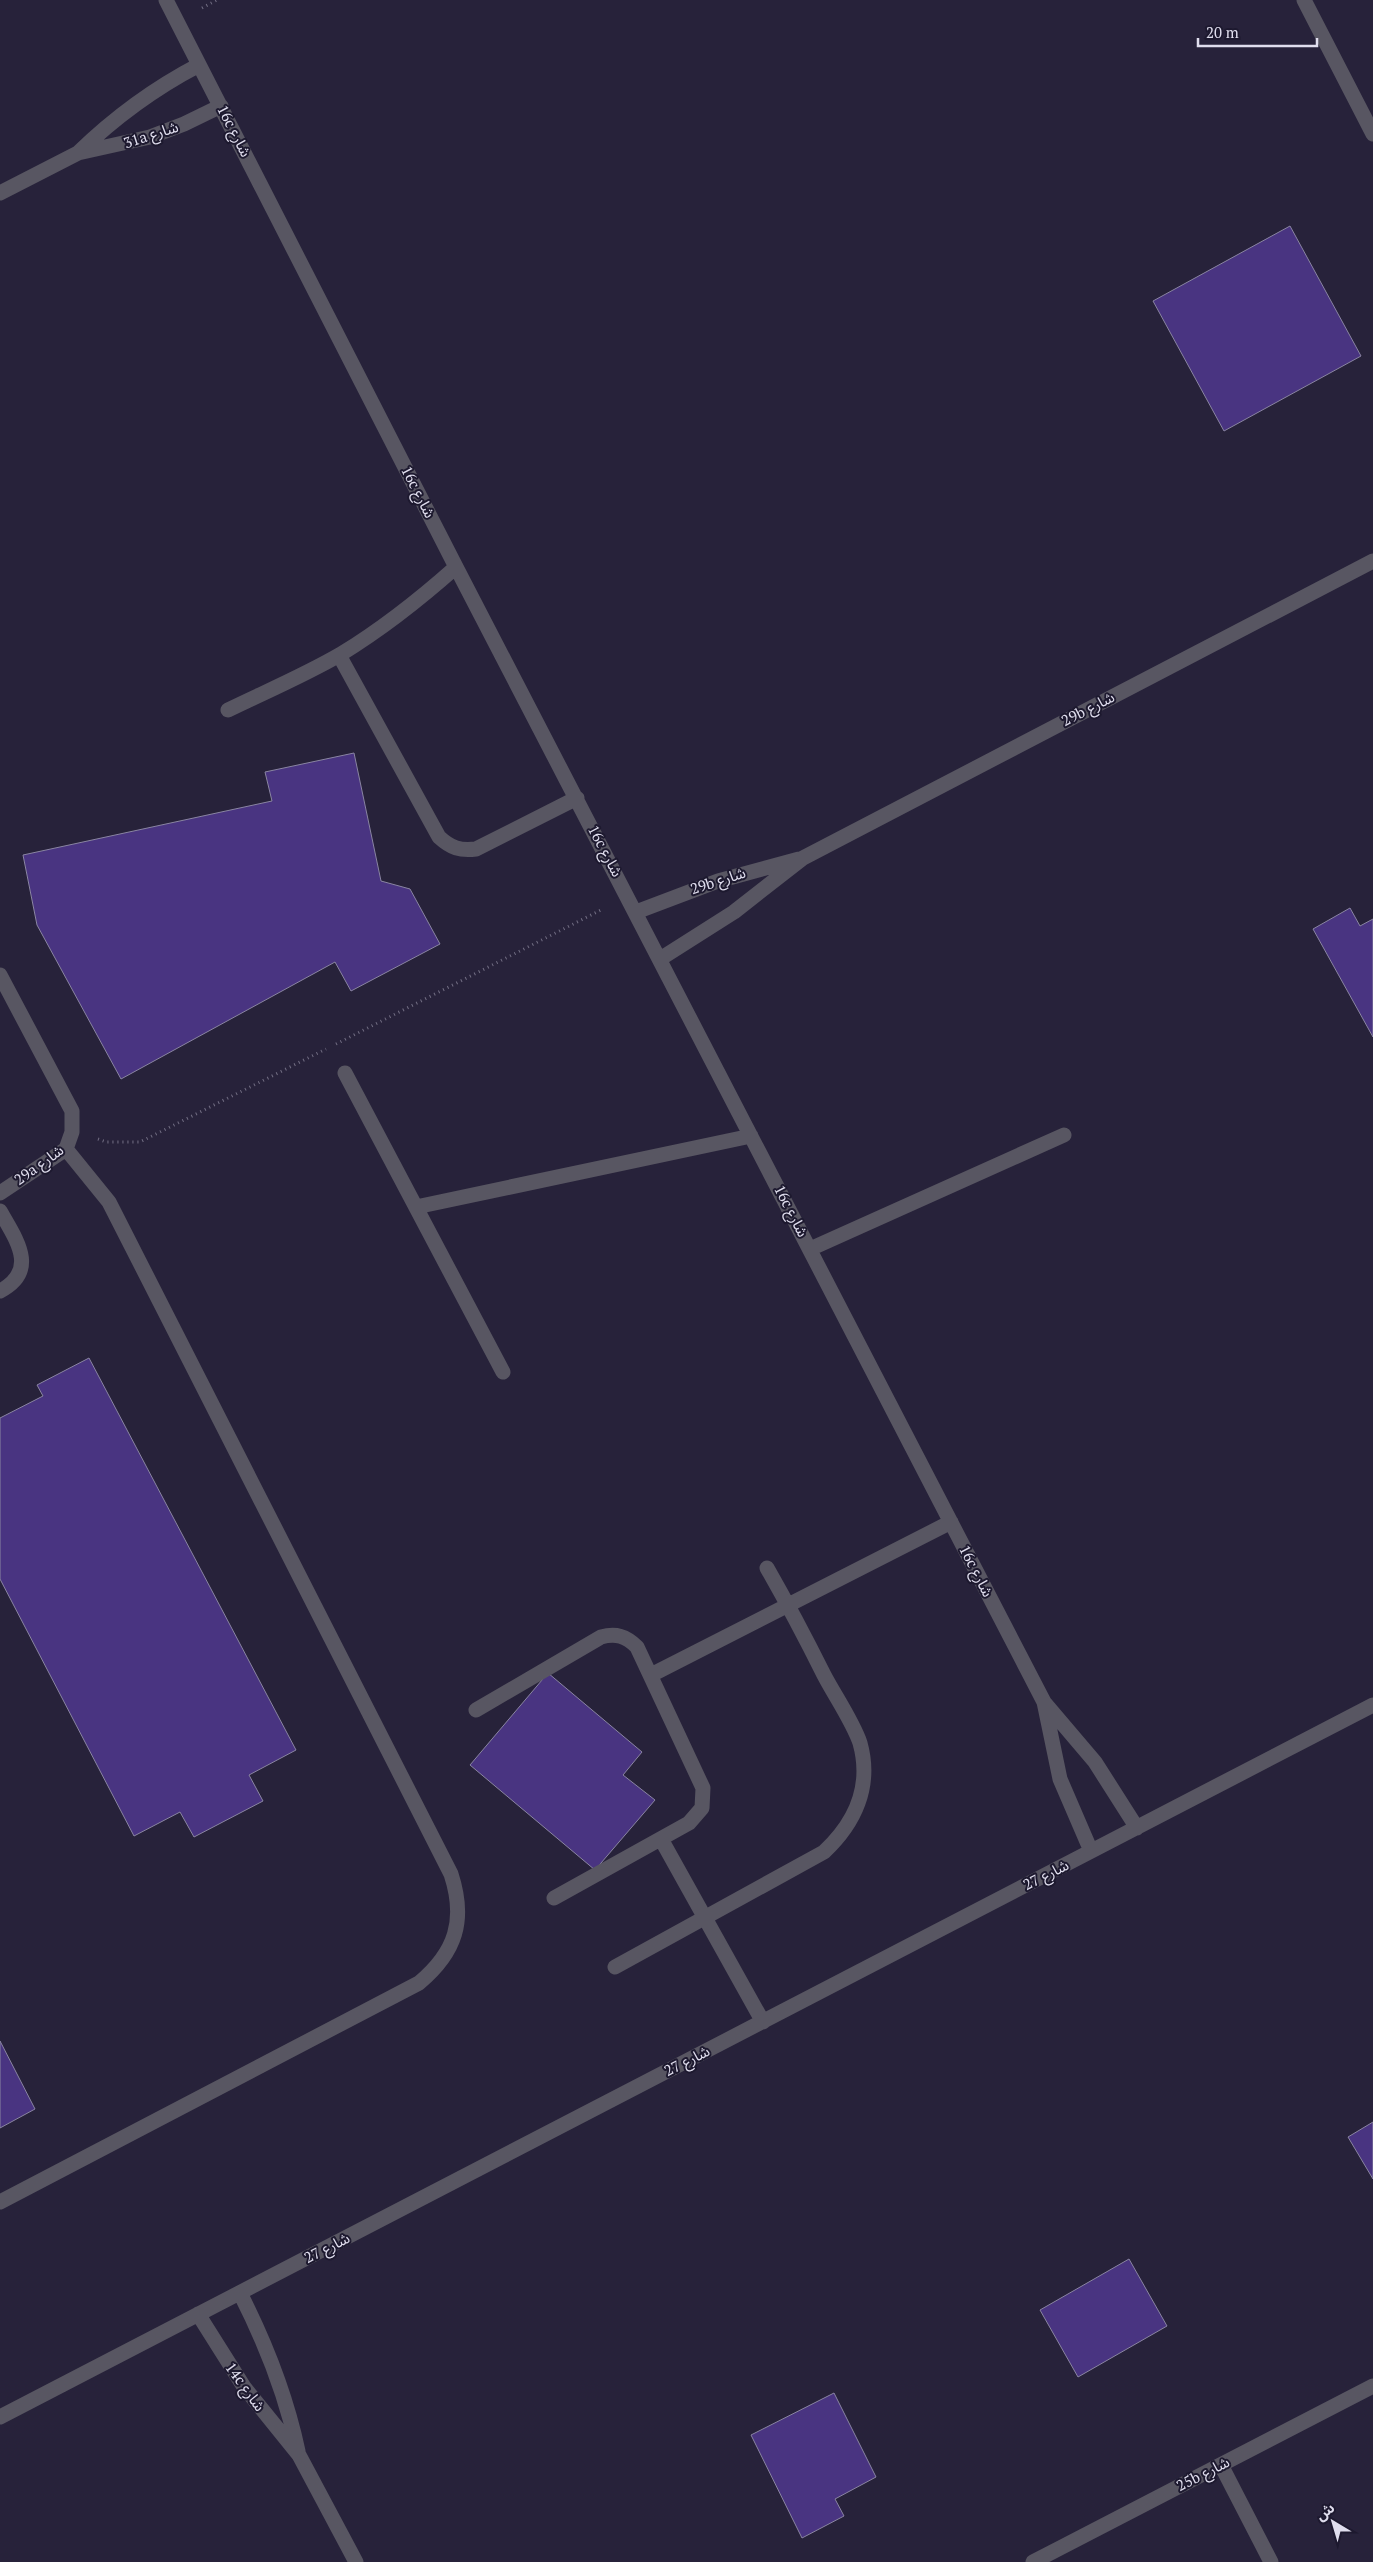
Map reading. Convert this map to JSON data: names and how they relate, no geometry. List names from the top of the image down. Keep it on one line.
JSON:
{"streets":{"street":["16c شارع","31a شارع","29b شارع","29a شارع","شارع 27","14c شارع","25b شارع"]},"crossings":[["16c شارع","31a شارع"],["16c شارع","29b شارع"],["16c شارع","شارع 27"],["شارع 27","14c شارع"]],"scale_bar":"20 m","north":"top left"}
